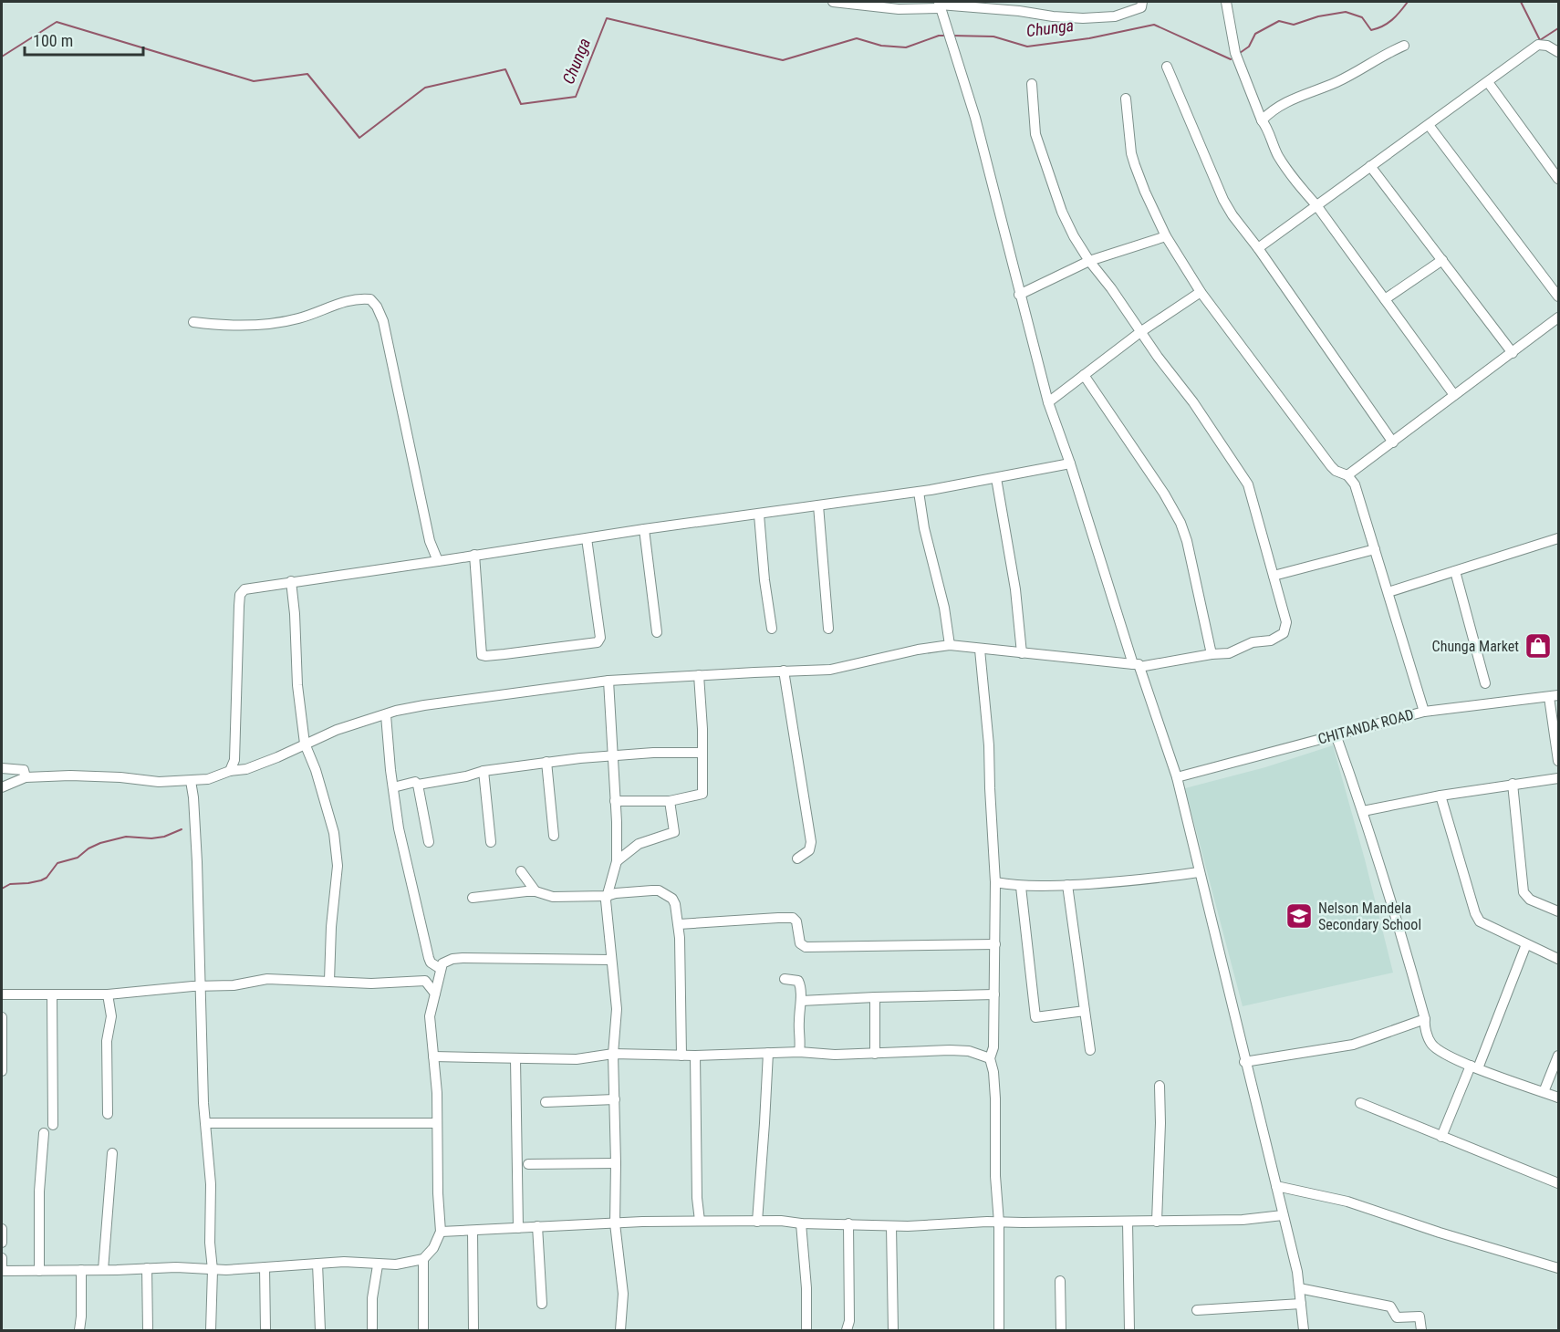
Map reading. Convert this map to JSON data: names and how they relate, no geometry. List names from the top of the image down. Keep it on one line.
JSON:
{"streets":{"street":["CHITANDA ROAD"]},"water":["Chunga"],"places":{"shop":["Chunga Market"],"school or university":["Nelson Mandela Secondary School"]},"scale_bar":"100 m"}
